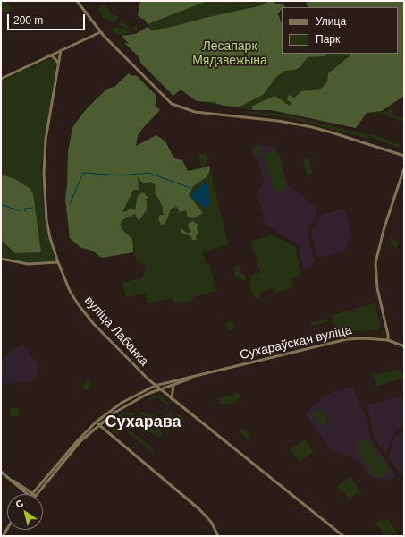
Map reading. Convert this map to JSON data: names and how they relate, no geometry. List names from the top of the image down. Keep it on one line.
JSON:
{"streets":{"main road":["вуліца Лабанка","Сухараўская вуліца"]},"crossings":[["вуліца Лабанка","Сухараўская вуліца"]],"districts":["Сухарава"],"parks":["Лесапарк Мядзвежына"],"legend":["Улица","Парк"],"scale_bar":"200 m","north":"top left"}
